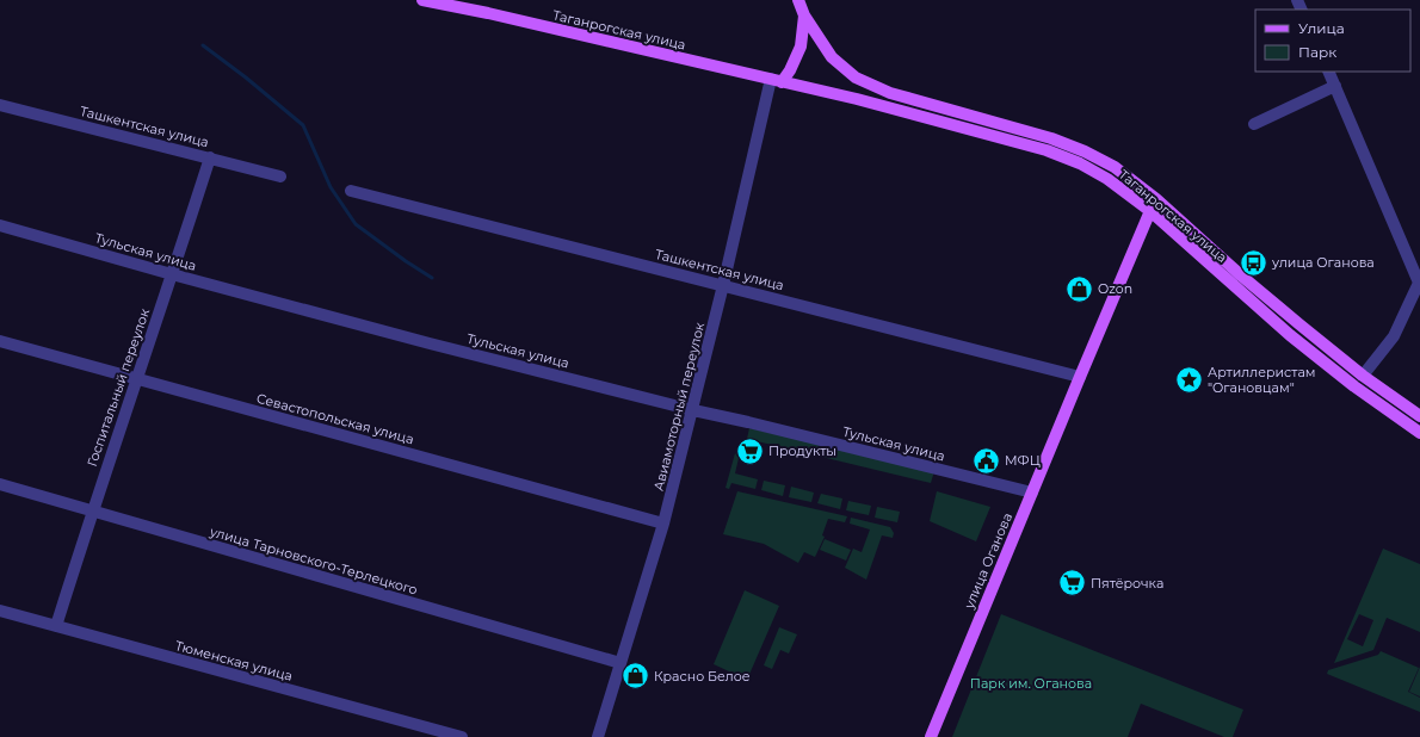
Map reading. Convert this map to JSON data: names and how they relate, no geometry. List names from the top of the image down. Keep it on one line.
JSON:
{"streets":{"main road":["Таганрогская улица","улица Оганова"],"street":["Ташкентская улица","Тульская улица","Госпитальный переулок","Авиамоторный переулок","Севастопольская улица","улица Тарновского-Терлецкого","Тюменская улица"]},"crossings":[["Таганрогская улица","Авиамоторный переулок"],["Таганрогская улица","улица Оганова"],["Ташкентская улица","Госпитальный переулок"],["Ташкентская улица","Авиамоторный переулок"],["Ташкентская улица","улица Оганова"],["Тульская улица","Госпитальный переулок"],["Тульская улица","Авиамоторный переулок"],["Тульская улица","улица Оганова"],["Госпитальный переулок","Севастопольская улица"],["Госпитальный переулок","улица Тарновского-Терлецкого"],["Госпитальный переулок","Тюменская улица"],["Авиамоторный переулок","Севастопольская улица"],["Авиамоторный переулок","улица Тарновского-Терлецкого"]],"parks":["Парк им. Оганова"],"places":{"bus stop":["улица Оганова"],"shop":["Ozon","Красно Белое"],"place":["Артиллеристам \"Огановцам\""],"supermarket":["Продукты","Пятёрочка"],"public building":["МФЦ"]},"legend":["Улица","Парк"]}
